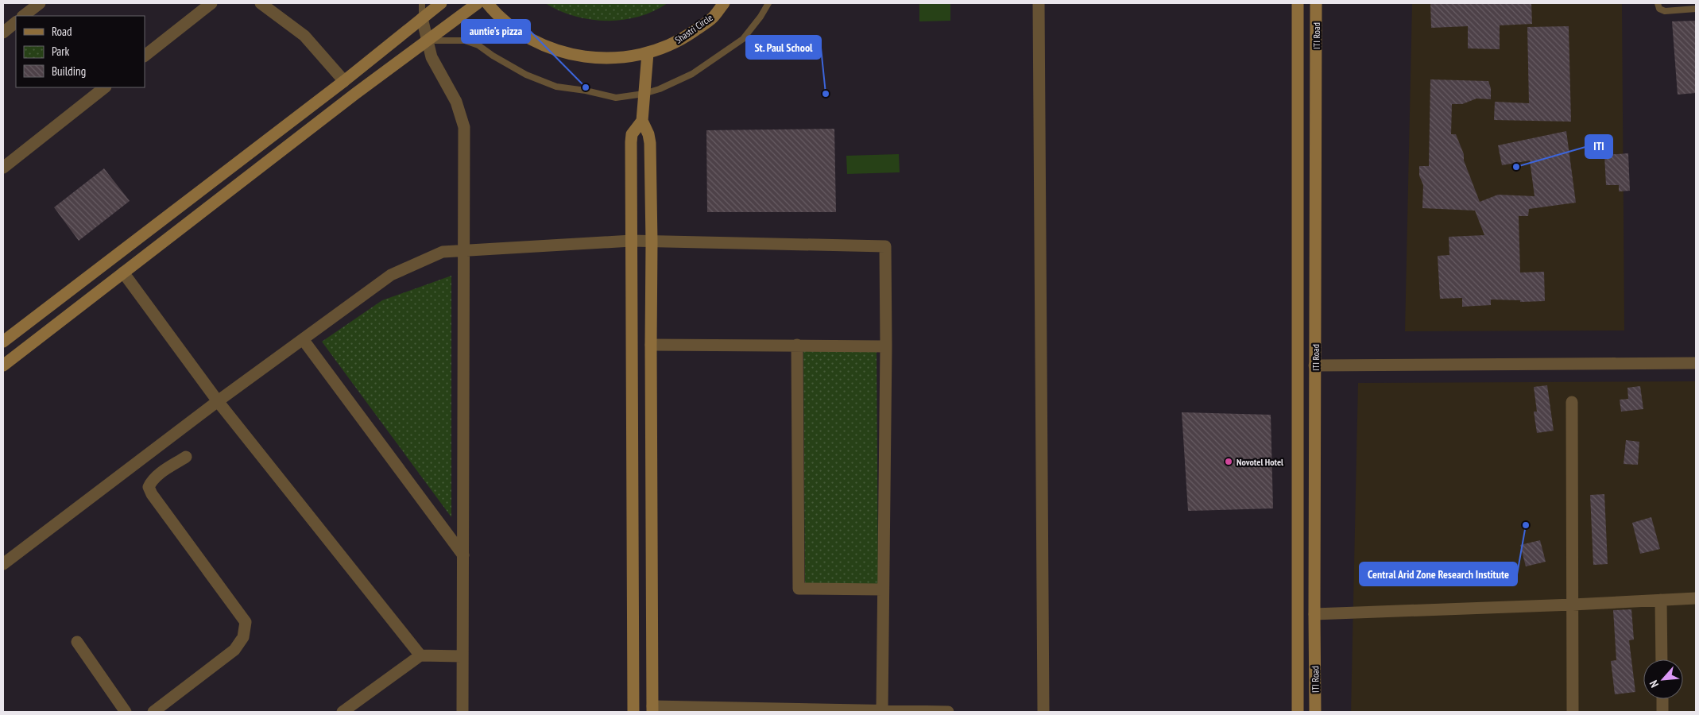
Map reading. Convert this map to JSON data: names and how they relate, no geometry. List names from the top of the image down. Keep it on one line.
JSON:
{"streets":{"street":["Shastri Circle","ITI Road"]},"places":["auntie's pizza","St. Paul School","ITI","Novotel Hotel","Central Arid Zone Research Institute"],"legend":["Road","Park","Building"],"north":"bottom left"}
